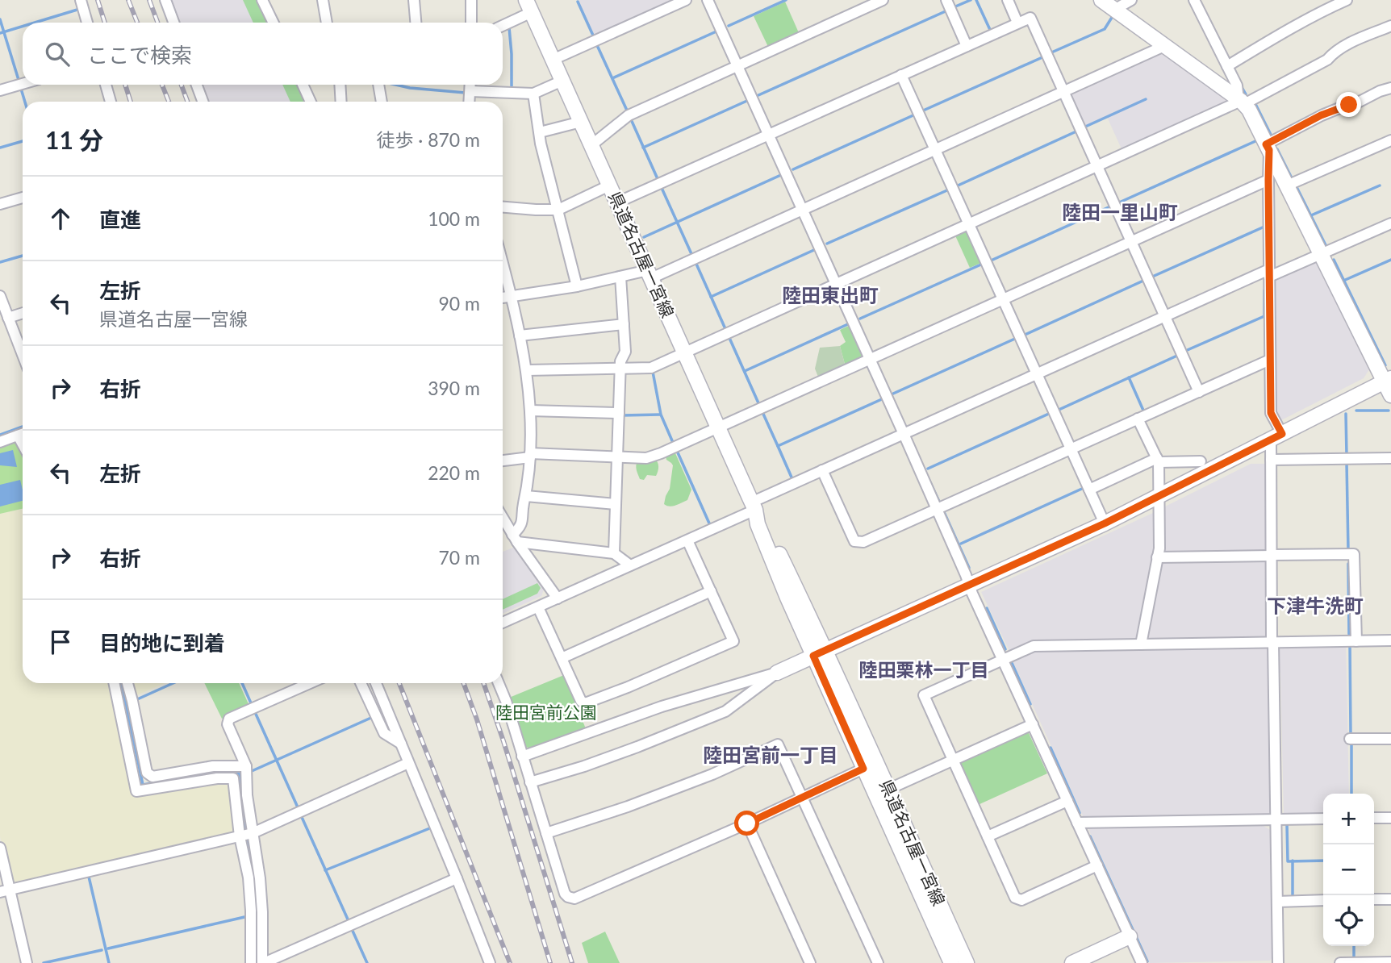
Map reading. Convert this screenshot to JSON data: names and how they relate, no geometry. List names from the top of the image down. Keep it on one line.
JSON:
{"streets":{"main road":["県道名古屋一宮線"]},"districts":["陸田一里山町","陸田東出町","下津牛洗町","陸田栗林一丁目","陸田宮前一丁目"],"parks":["陸田宮前公園"],"page":{"search":"ここで検索","heading":["11 分","徒歩 · 870 m"],"list":[["直進","100 m"],["左折","県道名古屋一宮線","90 m"],["右折","390 m"],["左折","220 m"],["右折","70 m"],"目的地に到着"],"map_buttons":["+","−"]}}
